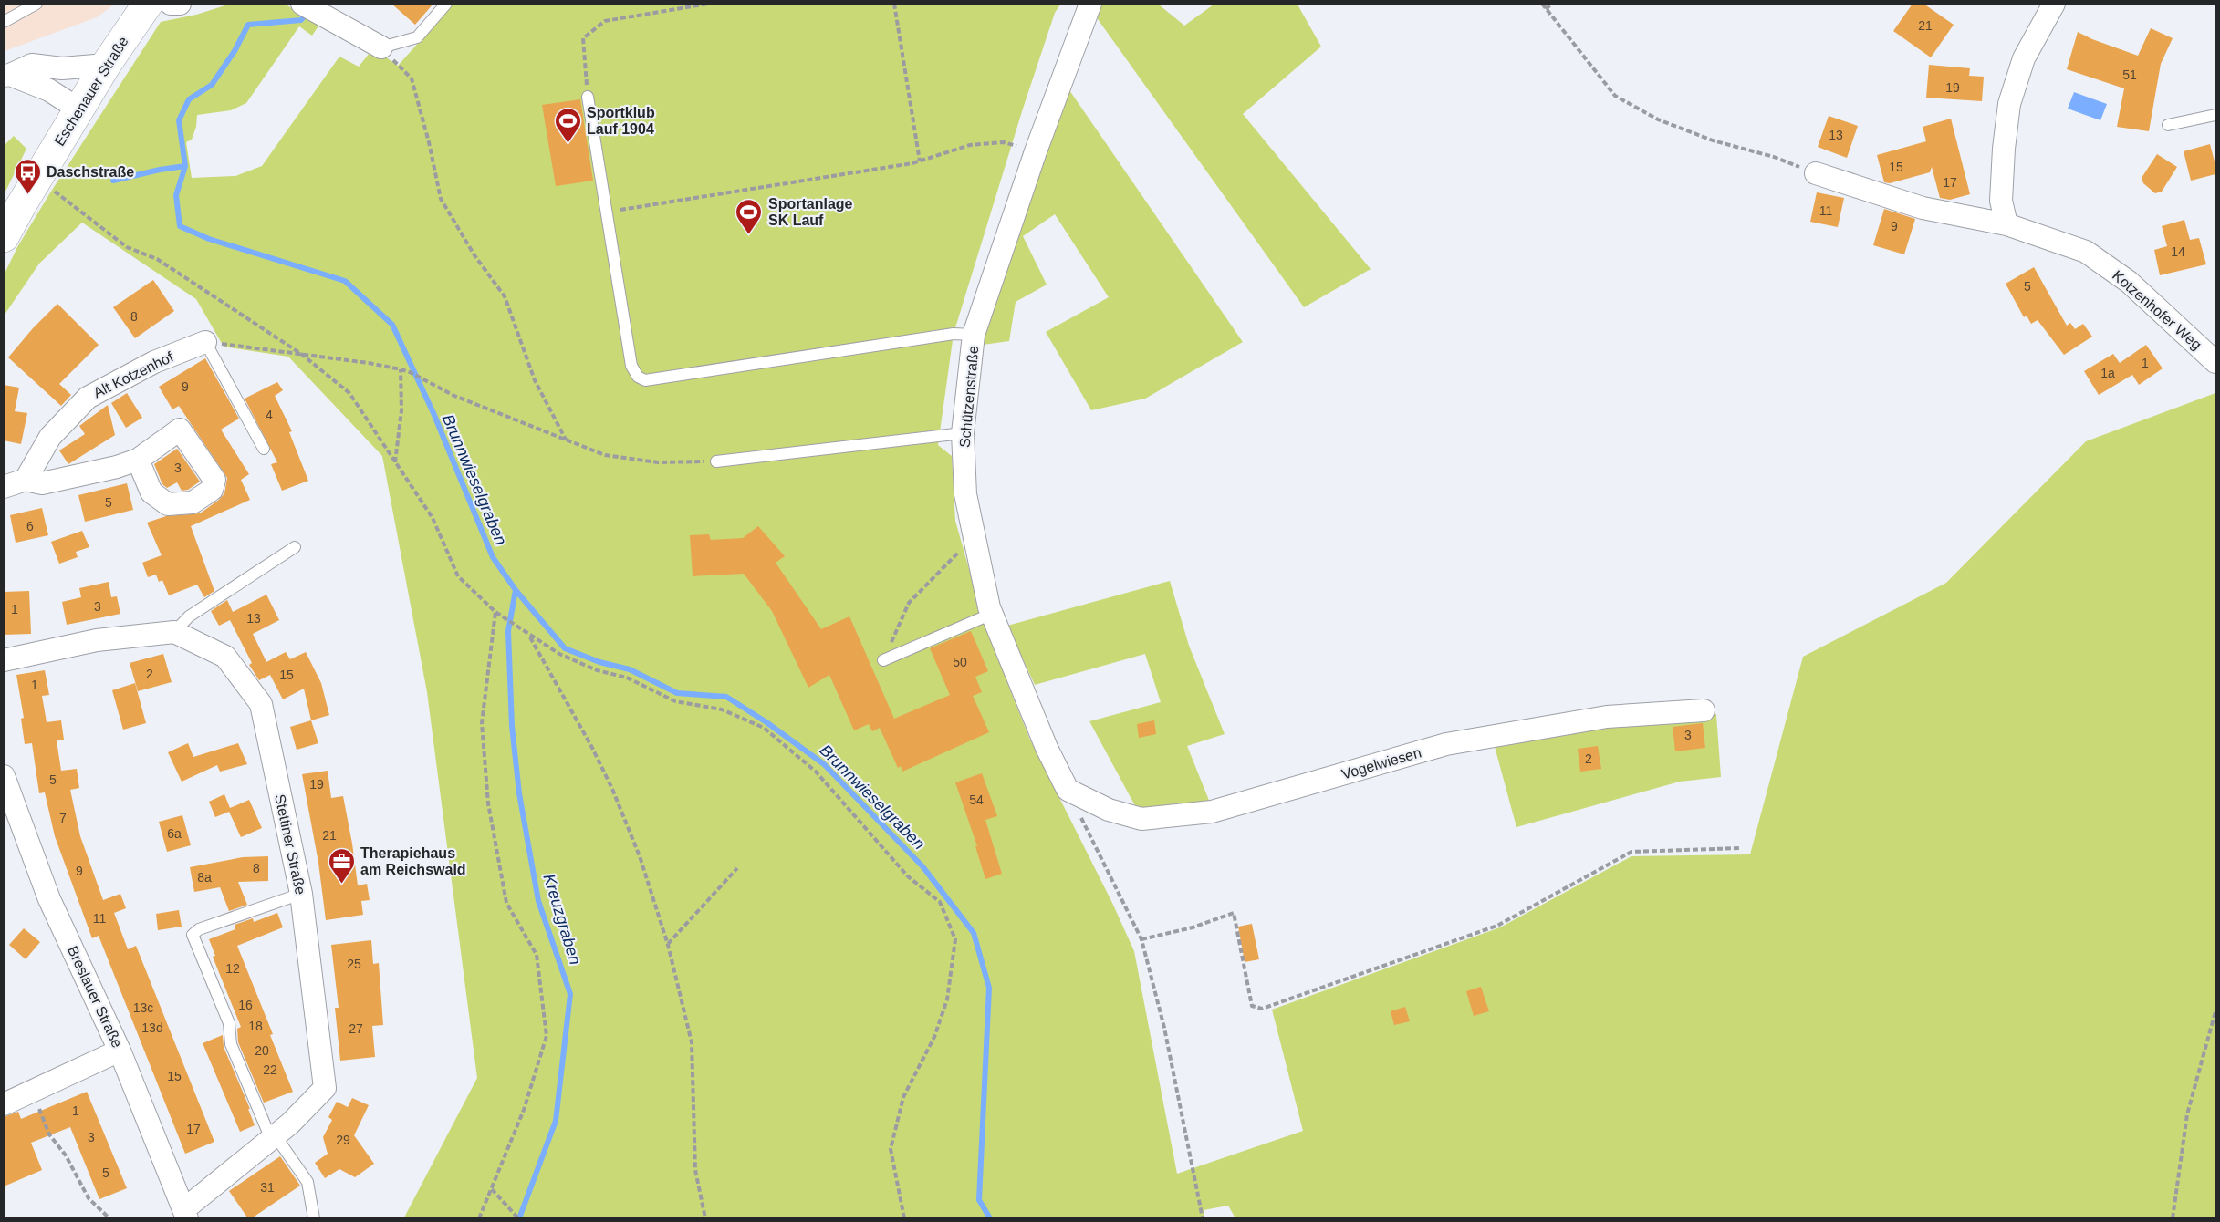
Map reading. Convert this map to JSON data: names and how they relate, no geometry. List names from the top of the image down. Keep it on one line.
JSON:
{"streets":{"main road":["Eschenauer Straße"],"street":["Kotzenhofer Weg","Alt Kotzenhof","Schützenstraße","Vogelwiesen","Stettiner Straße","Breslauer Straße"]},"crossings":[["Schützenstraße","Vogelwiesen"],["Stettiner Straße","Breslauer Straße"]],"water":["Brunnwieselgraben","Kreuzgraben"],"places":{"sports":["Sportklub Lauf 1904","Sportanlage SK Lauf"],"bus stop":["Daschstraße"],"office":["Therapiehaus am Reichswald"]},"house_numbers":["21","51","19","13","15","17","11","9","14","5","8","1","1a","9","4","3","5","6","3","1","13","50","2","15","1","3","2","5","19","54","7","6a","21","8","9","8a","11","25","12","16","13c","18","13d","27","20","22","15","1","17","3","29","5","31"]}
